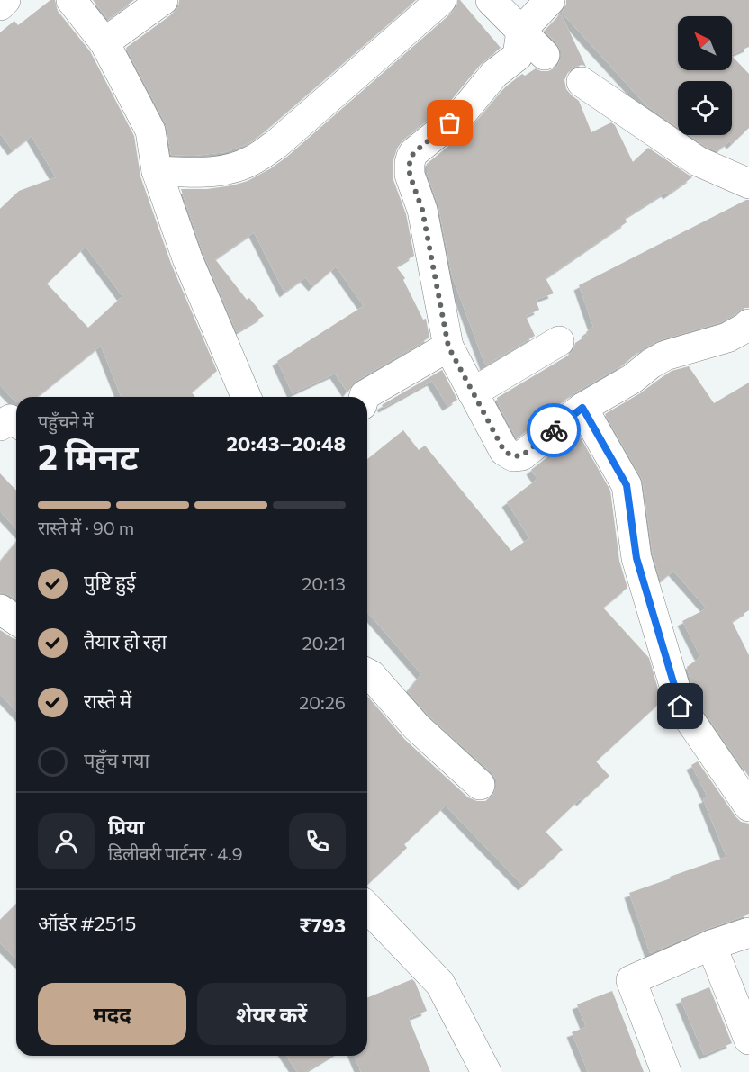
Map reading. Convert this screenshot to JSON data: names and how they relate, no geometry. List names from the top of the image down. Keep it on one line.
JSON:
{"north":"top left","page":{"heading":["2 मिनट","पहुँचने में","20:43–20:48"],"panel":["प्रिया","डिलीवरी पार्टनर · 4.9","ऑर्डर #2515","₹793"],"bar":"रास्ते में · 90 m","list":[["पुष्टि हुई","20:13"],["तैयार हो रहा","20:21"],["रास्ते में","20:26"],"पहुँच गया"],"buttons":["मदद","शेयर करें"]}}
